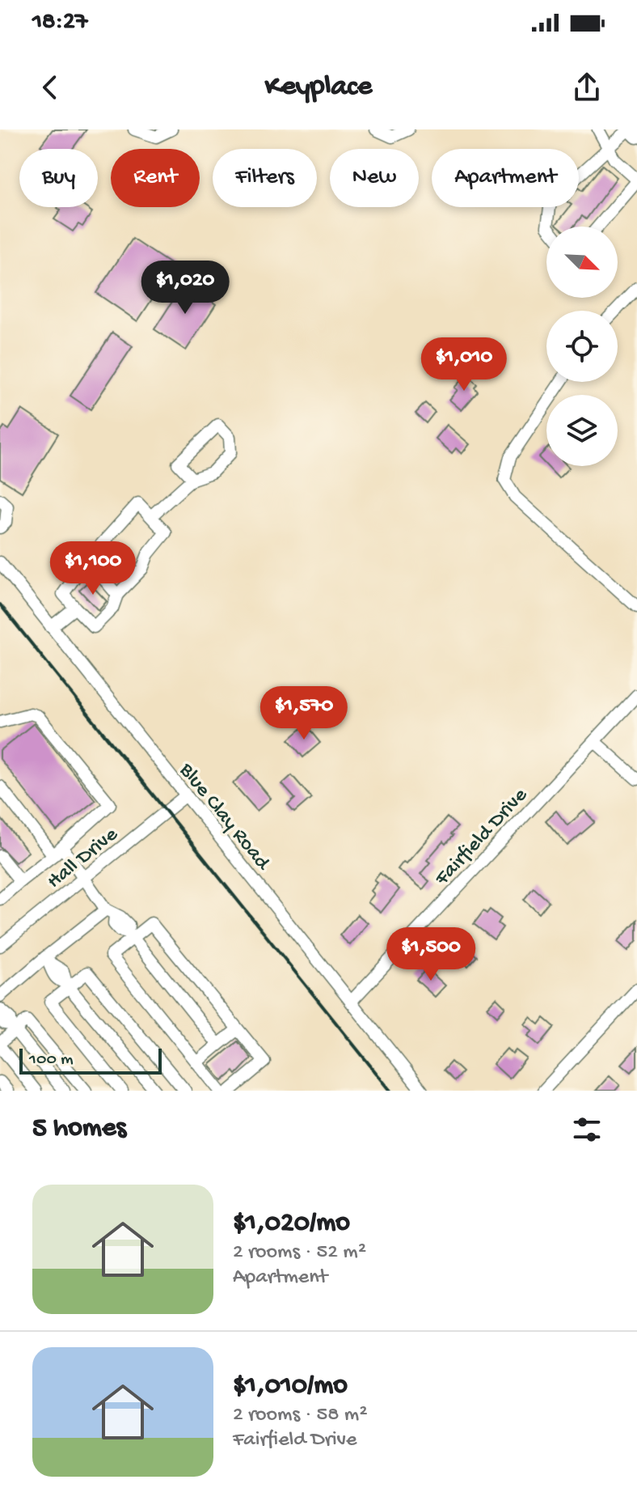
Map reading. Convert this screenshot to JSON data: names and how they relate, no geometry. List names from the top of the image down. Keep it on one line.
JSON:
{"streets":{"street":["Blue Clay Road","Fairfield Drive","Hall Drive"]},"crossings":[["Blue Clay Road","Fairfield Drive"],["Blue Clay Road","Hall Drive"]],"scale_bar":"100 m","north":"bottom right","page":{"status":"18:27","header":"Keyplace","chip":["Buy","Rent","Filters","New","Apartment"],"price":["$1,020","$1,010","$1,100","$1,570","$1,500"],"scale":"100 m","heading":"5 homes","list":[{"name":"$1,020/mo","note":"2 rooms · 52 m² · Apartment"},{"name":"$1,010/mo","note":"2 rooms · 58 m² · Fairfield Drive"}]}}
